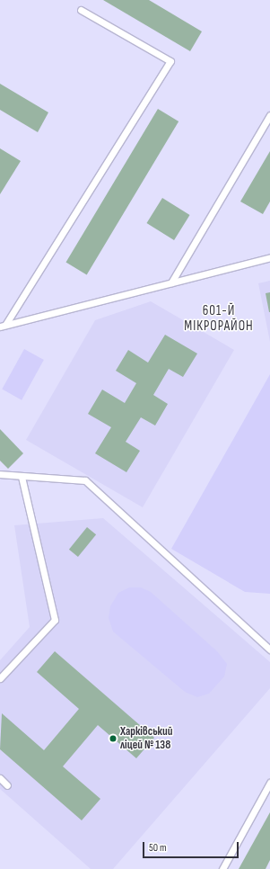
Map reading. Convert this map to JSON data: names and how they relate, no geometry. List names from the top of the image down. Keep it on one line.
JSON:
{"districts":["601-Й МІКРОРАЙОН"],"places":["Харківський ліцей № 138"],"scale_bar":"50 m"}
